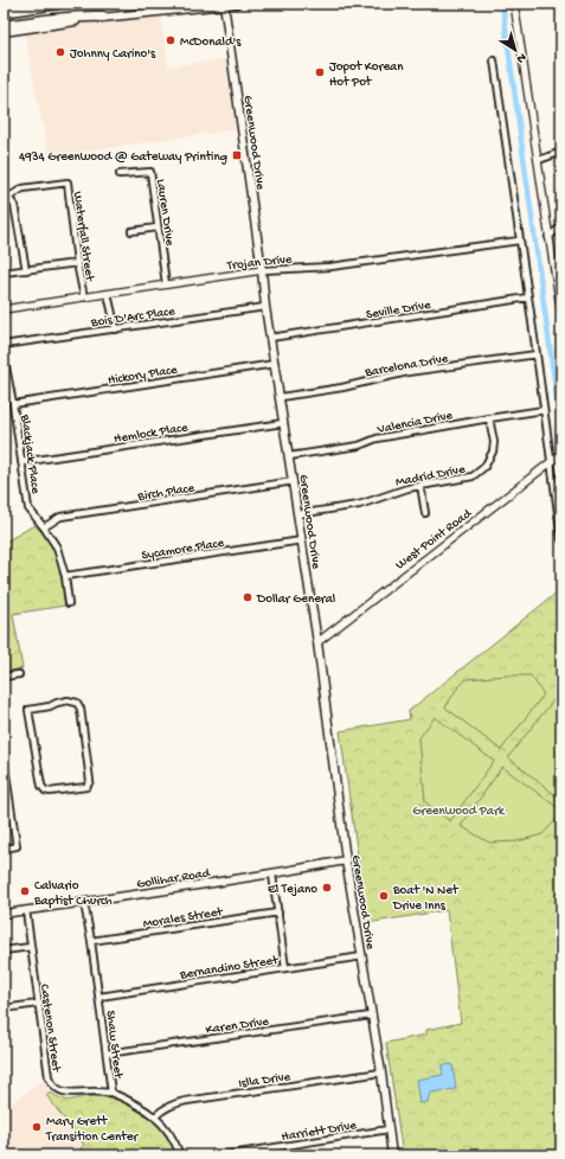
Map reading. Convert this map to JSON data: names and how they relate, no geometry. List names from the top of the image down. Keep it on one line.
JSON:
{"streets":{"main road":["Greenwood Drive","Gollihar Road"],"street":["Lauren Drive","Waterfall Street","Trojan Drive","Seville Drive","Bois D'Arc Place","Barcelona Drive","Hickory Place","Valencia Drive","Hemlock Place","Blackjack Place","Madrid Drive","Birch Place","West Point Road","Sycamore Place","Morales Street","Bernandino Street","Karen Drive","Castenon Street","Shaw Street","Islla Drive","Harriett Drive"]},"crossings":[["Greenwood Drive","Trojan Drive"],["Greenwood Drive","Seville Drive"],["Greenwood Drive","Bois D'Arc Place"],["Greenwood Drive","Barcelona Drive"],["Greenwood Drive","Hickory Place"],["Greenwood Drive","Valencia Drive"],["Greenwood Drive","Hemlock Place"],["Greenwood Drive","Madrid Drive"],["Greenwood Drive","Birch Place"],["Greenwood Drive","West Point Road"],["Greenwood Drive","Sycamore Place"],["Greenwood Drive","Gollihar Road"],["Greenwood Drive","Bernandino Street"],["Greenwood Drive","Karen Drive"],["Greenwood Drive","Islla Drive"],["Greenwood Drive","Harriett Drive"],["Lauren Drive","Trojan Drive"],["Waterfall Street","Trojan Drive"],["Hickory Place","Blackjack Place"],["Valencia Drive","Madrid Drive"],["Hemlock Place","Blackjack Place"],["Blackjack Place","Birch Place"],["Blackjack Place","Sycamore Place"],["Gollihar Road","Castenon Street"],["Gollihar Road","Shaw Street"],["Morales Street","Shaw Street"],["Bernandino Street","Shaw Street"],["Karen Drive","Shaw Street"],["Castenon Street","Shaw Street"],["Shaw Street","Islla Drive"]],"parks":["Greenwood Park"],"places":{"other":["McDonald's","Johnny Carino's","Jopot Korean Hot Pot","Dollar General","El Tejano","Calvario Baptist Church","Boat 'N Net Drive Inns","Mary Grett Transition Center"],"transit":["4934 Greenwood @ Gateway Printing"]},"north":"bottom right"}
